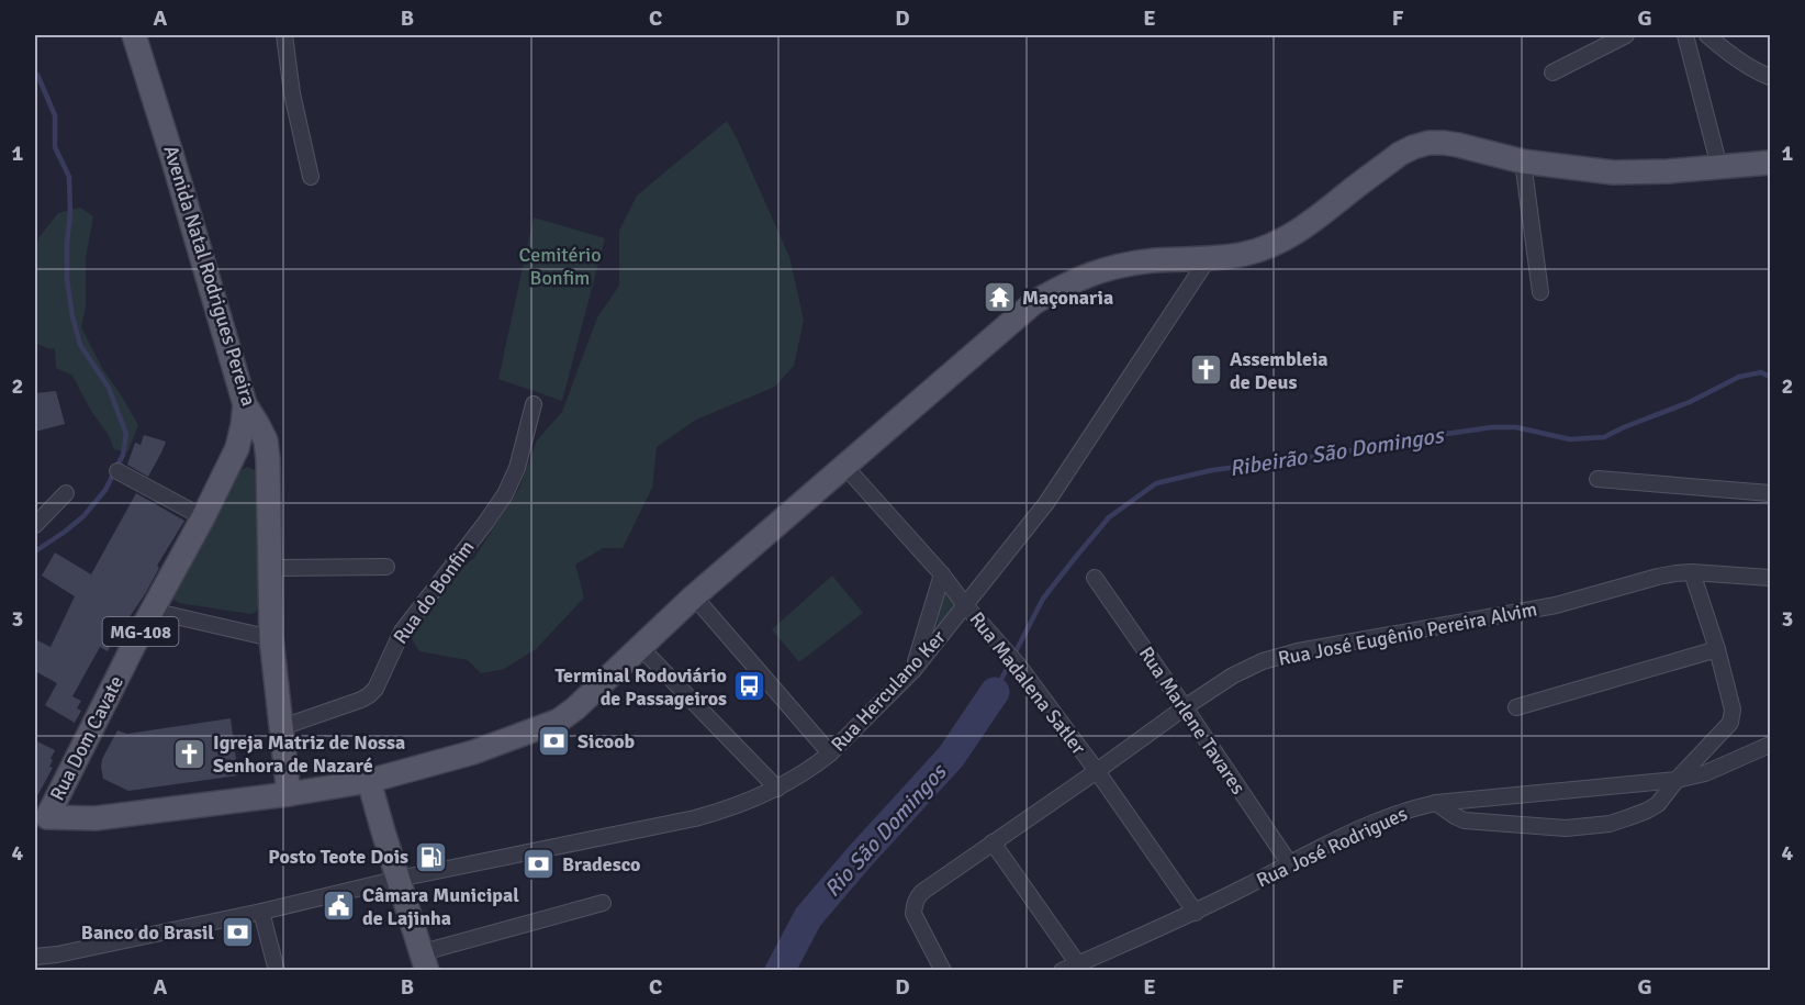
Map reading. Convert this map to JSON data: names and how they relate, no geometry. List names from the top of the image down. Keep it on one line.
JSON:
{"streets":{"main road":["Avenida Natal Rodrigues Pereira","MG-108","Rua Dom Cavate"],"street":["Rua do Bonfim","Rua José Eugênio Pereira Alvim","Rua Madalena Satler","Rua Herculano Ker","Rua Marlene Tavares","Rua José Rodrigues"]},"crossings":[["Avenida Natal Rodrigues Pereira","Rua do Bonfim"],["Avenida Natal Rodrigues Pereira","MG-108"],["Avenida Natal Rodrigues Pereira","Rua Dom Cavate"],["MG-108","Rua Dom Cavate"],["Rua José Eugênio Pereira Alvim","Rua Madalena Satler"],["Rua José Eugênio Pereira Alvim","Rua Marlene Tavares"],["Rua Madalena Satler","Rua Herculano Ker"],["Rua Madalena Satler","Rua José Rodrigues"],["Rua Marlene Tavares","Rua José Rodrigues"]],"water":["Ribeirão São Domingos","Rio São Domingos"],"parks":["Cemitério Bonfim"],"places":{"temple":["Maçonaria"],"church":["Assembleia de Deus","Igreja Matriz de Nossa Senhora de Nazaré"],"bus stop":["Terminal Rodoviário de Passageiros"],"bank":["Sicoob","Bradesco","Banco do Brasil"],"fuel station":["Posto Teote Dois"],"public building":["Câmara Municipal de Lajinha"]},"grid":{"columns":["A","B","C","D","E","F","G"],"rows":["1","2","3","4"]}}
